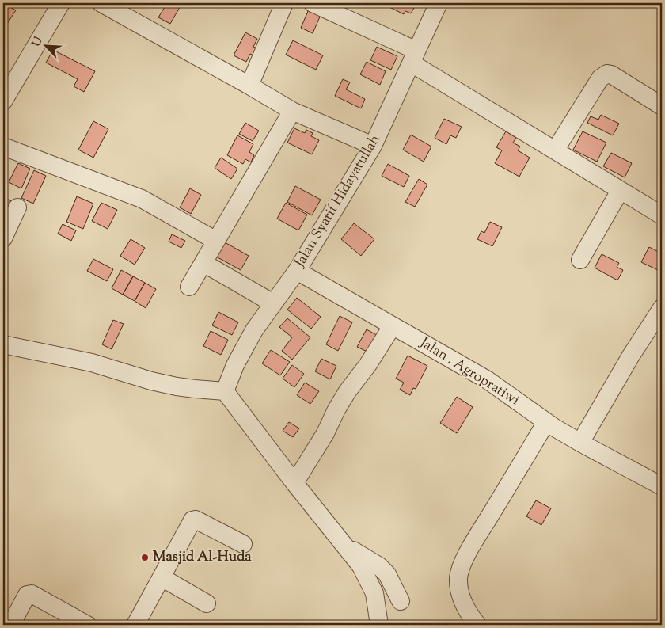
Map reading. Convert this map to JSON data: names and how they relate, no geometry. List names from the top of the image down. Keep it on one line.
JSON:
{"streets":{"street":["Jalan Syarif Hidayatullah","Jalan . Agropratiwi"]},"crossings":[["Jalan Syarif Hidayatullah","Jalan . Agropratiwi"]],"places":["Masjid Al-Huda"],"north":"top left"}
